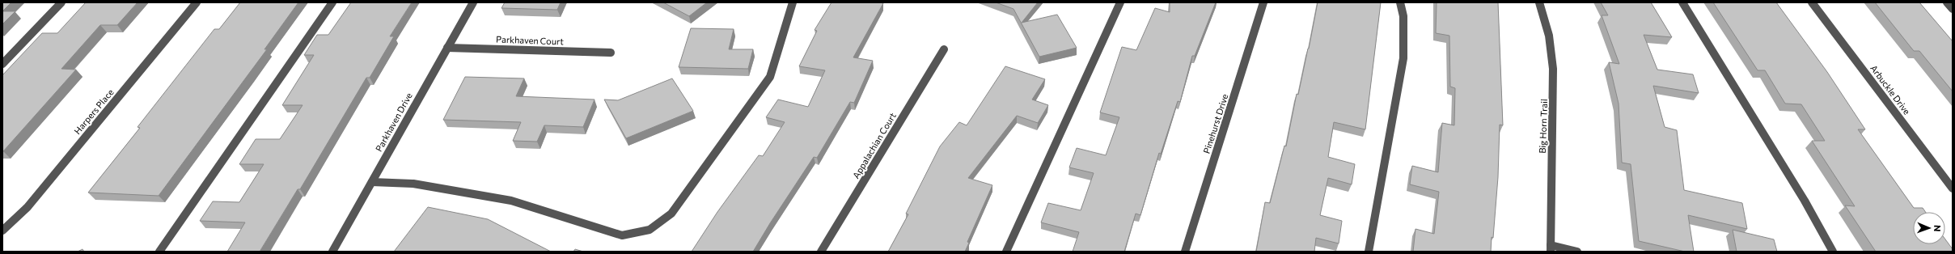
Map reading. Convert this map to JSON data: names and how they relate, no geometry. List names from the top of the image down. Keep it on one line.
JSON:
{"streets":{"street":["Parkhaven Court","Arbuckle Drive","Harpers Place","Parkhaven Drive","Pinehurst Drive","Big Horn Trail","Appalachian Court"]},"crossings":[["Parkhaven Court","Parkhaven Drive"]],"north":"right"}
